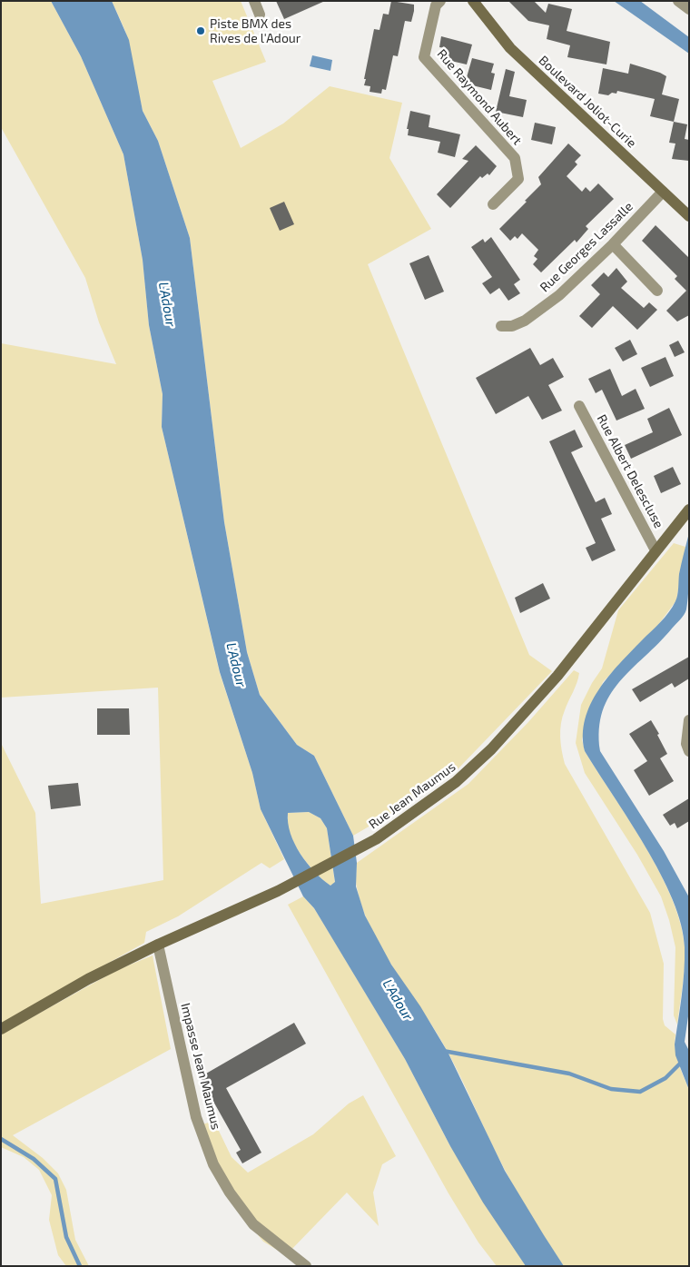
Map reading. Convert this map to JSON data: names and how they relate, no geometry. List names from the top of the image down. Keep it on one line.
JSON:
{"streets":{"main road":["Boulevard Joliot-Curie","Rue Jean Maumus"],"street":["Rue Raymond Aubert","Rue Georges Lassalle","Rue Albert Delescluse","Impasse Jean Maumus"]},"crossings":[["Boulevard Joliot-Curie","Rue Georges Lassalle"],["Rue Albert Delescluse","Rue Jean Maumus"],["Rue Jean Maumus","Impasse Jean Maumus"]],"water":["L'Adour"],"places":["Piste BMX des Rives de l'Adour"]}
